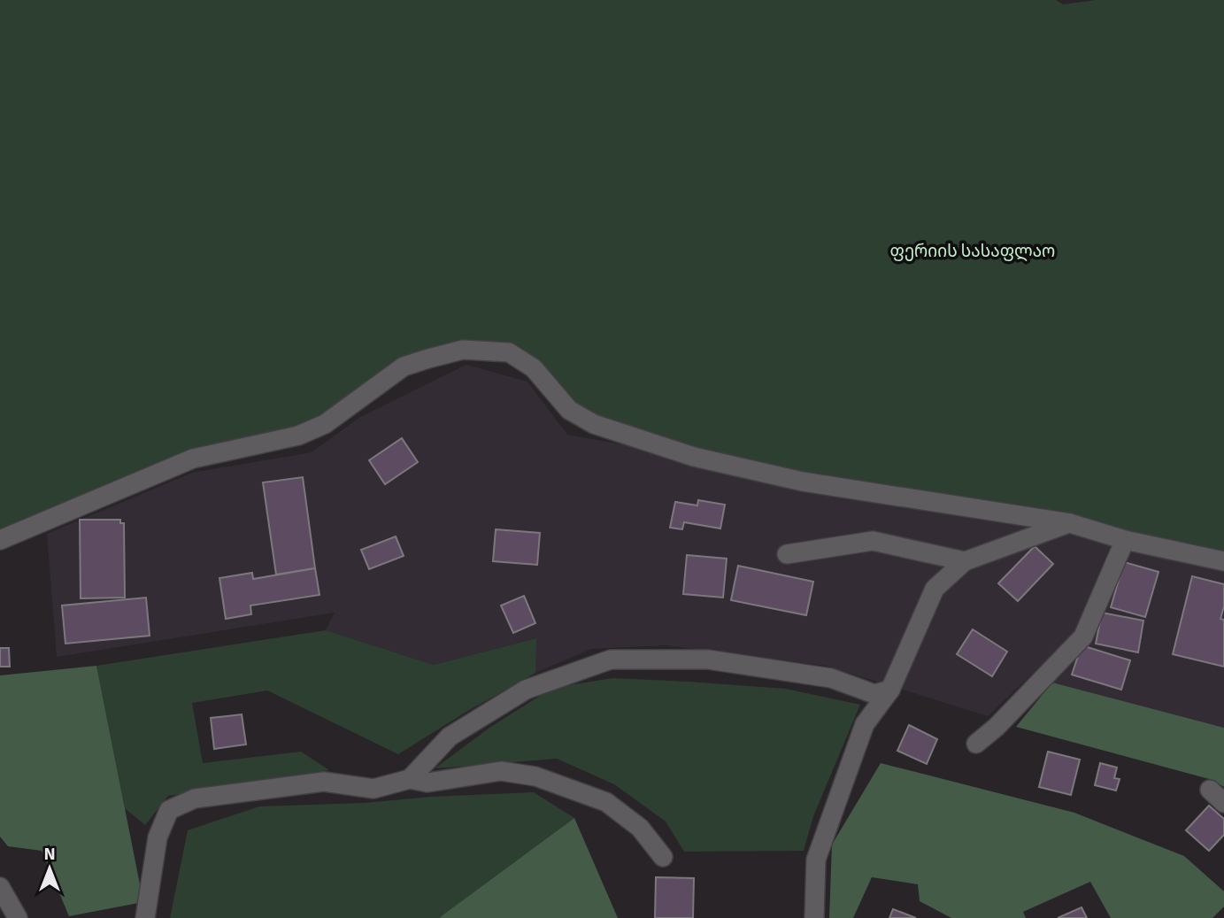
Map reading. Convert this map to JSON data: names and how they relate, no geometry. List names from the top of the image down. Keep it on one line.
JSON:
{"parks":["ფერიის სასაფლაო"],"north":"top"}
